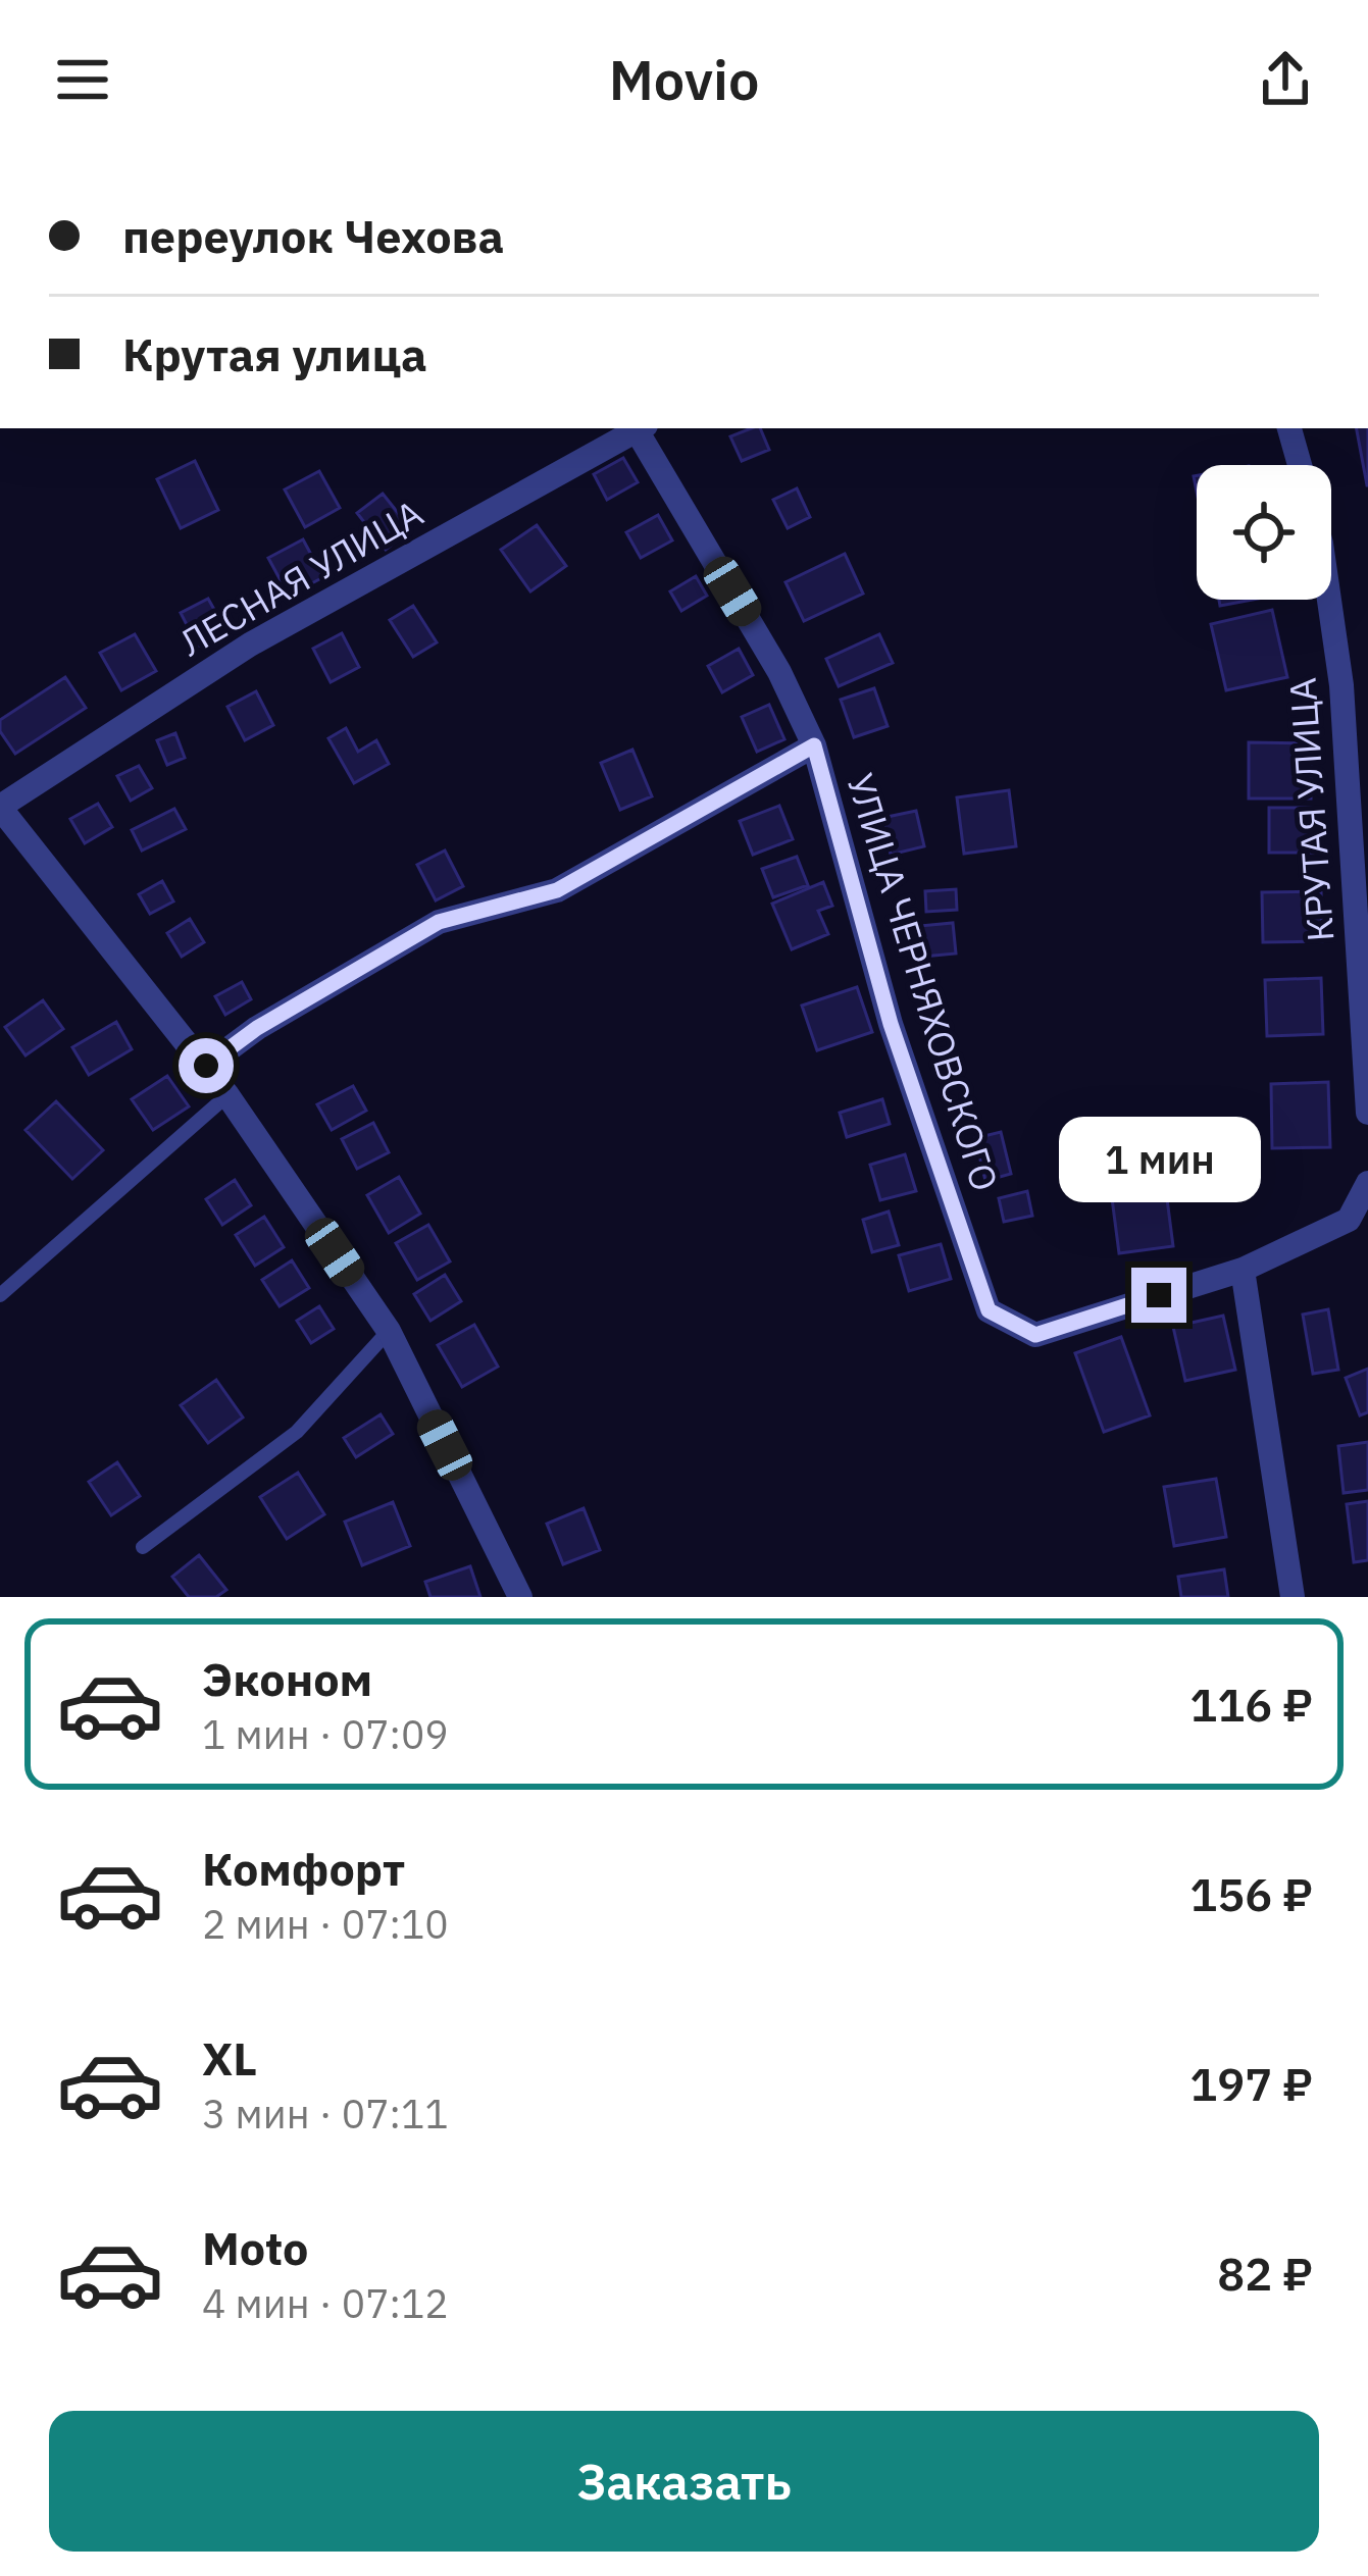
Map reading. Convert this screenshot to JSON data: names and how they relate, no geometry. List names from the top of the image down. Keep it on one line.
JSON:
{"streets":{"street":["ЛЕСНАЯ УЛИЦА","КРУТАЯ УЛИЦА","УЛИЦА ЧЕРНЯХОВСКОГО"]},"page":{"header":"Movio","banner":["переулок Чехова","Крутая улица"],"bubble":"1 мин","list":[{"name":"Эконом","note":"1 мин · 07:09","value":"116 ₽"},{"name":"Комфорт","note":"2 мин · 07:10","value":"156 ₽"},{"name":"XL","note":"3 мин · 07:11","value":"197 ₽"},{"name":"Moto","note":"4 мин · 07:12","value":"82 ₽"}],"buttons":"Заказать"}}
